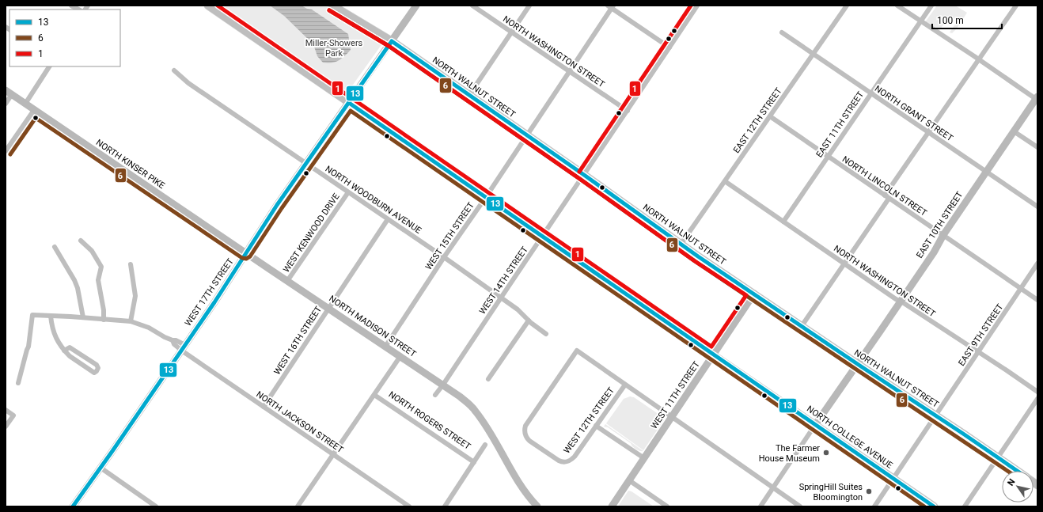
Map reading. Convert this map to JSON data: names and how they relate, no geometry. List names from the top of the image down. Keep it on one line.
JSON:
{"streets":{"main road":["NORTH WALNUT STREET","NORTH COLLEGE AVENUE"],"street":["NORTH WASHINGTON STREET","NORTH GRANT STREET","EAST 12TH STREET","EAST 11TH STREET","NORTH KINSER PIKE","NORTH LINCOLN STREET","NORTH WOODBURN AVENUE","EAST 10TH STREET","WEST KENWOOD DRIVE","WEST 15TH STREET","WEST 14TH STREET","WEST 17TH STREET","NORTH MADISON STREET","EAST 9TH STREET","WEST 16TH STREET","WEST 11TH STREET","NORTH ROGERS STREET","WEST 12TH STREET","NORTH JACKSON STREET"]},"crossings":[["NORTH WASHINGTON STREET","EAST 12TH STREET"],["NORTH WASHINGTON STREET","EAST 11TH STREET"],["NORTH WASHINGTON STREET","EAST 10TH STREET"],["NORTH WASHINGTON STREET","WEST 15TH STREET"],["NORTH WASHINGTON STREET","WEST 14TH STREET"],["NORTH WASHINGTON STREET","EAST 9TH STREET"],["NORTH WALNUT STREET","EAST 12TH STREET"],["NORTH WALNUT STREET","EAST 10TH STREET"],["NORTH WALNUT STREET","WEST 15TH STREET"],["NORTH WALNUT STREET","WEST 14TH STREET"],["NORTH WALNUT STREET","WEST 17TH STREET"],["NORTH WALNUT STREET","EAST 9TH STREET"],["NORTH WALNUT STREET","WEST 11TH STREET"],["NORTH GRANT STREET","EAST 12TH STREET"],["NORTH GRANT STREET","EAST 11TH STREET"],["NORTH GRANT STREET","EAST 10TH STREET"],["EAST 12TH STREET","NORTH LINCOLN STREET"],["EAST 11TH STREET","NORTH LINCOLN STREET"],["NORTH KINSER PIKE","WEST 17TH STREET"],["NORTH KINSER PIKE","NORTH MADISON STREET"],["NORTH LINCOLN STREET","EAST 10TH STREET"],["NORTH LINCOLN STREET","EAST 9TH STREET"],["NORTH WOODBURN AVENUE","WEST KENWOOD DRIVE"],["NORTH WOODBURN AVENUE","WEST 15TH STREET"],["NORTH WOODBURN AVENUE","WEST 14TH STREET"],["NORTH WOODBURN AVENUE","WEST 17TH STREET"],["NORTH WOODBURN AVENUE","WEST 16TH STREET"],["EAST 10TH STREET","NORTH COLLEGE AVENUE"],["WEST KENWOOD DRIVE","NORTH MADISON STREET"],["WEST 15TH STREET","NORTH MADISON STREET"],["WEST 15TH STREET","NORTH COLLEGE AVENUE"],["WEST 14TH STREET","NORTH MADISON STREET"],["WEST 14TH STREET","NORTH COLLEGE AVENUE"],["WEST 17TH STREET","NORTH MADISON STREET"],["WEST 17TH STREET","NORTH JACKSON STREET"],["WEST 17TH STREET","NORTH COLLEGE AVENUE"],["NORTH MADISON STREET","WEST 16TH STREET"],["EAST 9TH STREET","NORTH COLLEGE AVENUE"],["WEST 16TH STREET","NORTH JACKSON STREET"],["WEST 11TH STREET","NORTH COLLEGE AVENUE"]],"parks":["Miller-Showers Park"],"places":["The Farmer House Museum","SpringHill Suites Bloomington"],"lines":["transit line 1","transit line 6","transit line 13"],"legend":["13","6","1"],"scale_bar":"100 m","north":"top left"}
